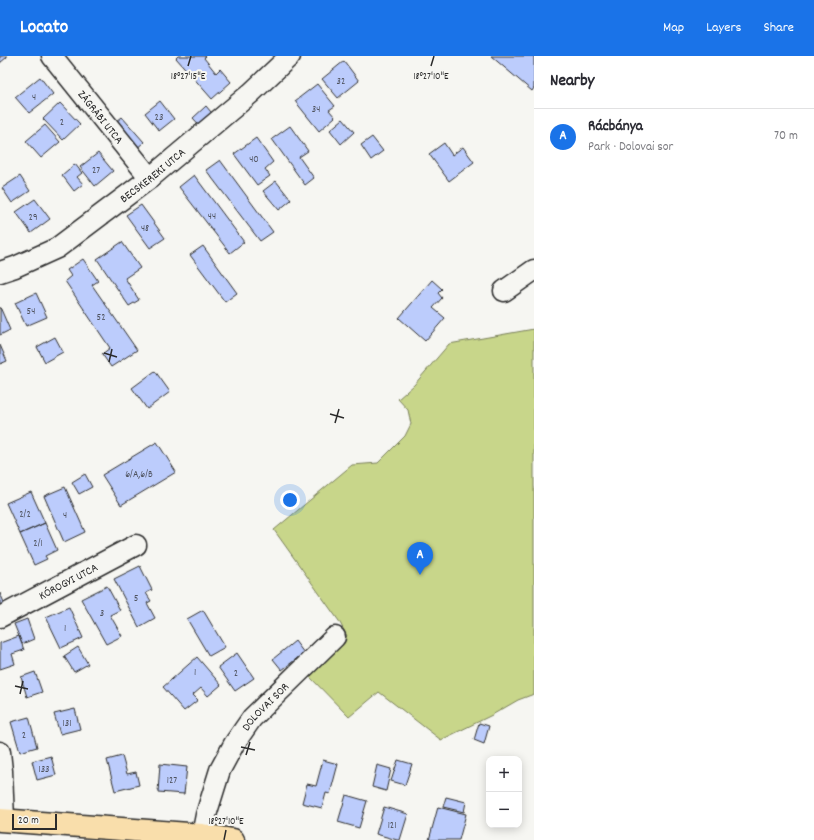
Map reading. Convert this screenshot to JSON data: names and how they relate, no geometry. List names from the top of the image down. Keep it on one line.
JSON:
{"streets":{"street":["ZÁGRÁBI UTCA","BECSKEREKI UTCA","KÓROGYI UTCA","DOLOVAI SOR"]},"crossings":[["ZÁGRÁBI UTCA","BECSKEREKI UTCA"]],"house_numbers":["32","4","34","23","2","40","27","44","29","48","54","52","6/A,6/B","2/2","4","2/1","5","3","1","1","2","131","2","133","127","121"],"scale_bar":"20 m","page":{"header":"Locato","nav":["Map","Layers","Share"],"heading":"Nearby","list":[{"mark":"A","name":"Rácbánya","note":"Park · Dolovai sor","value":"70 m"}],"pins":"A","map_buttons":["+","−"],"scale":"20 m"},"coordinates":["18°27'15\"E","18°27'10\"E"]}
